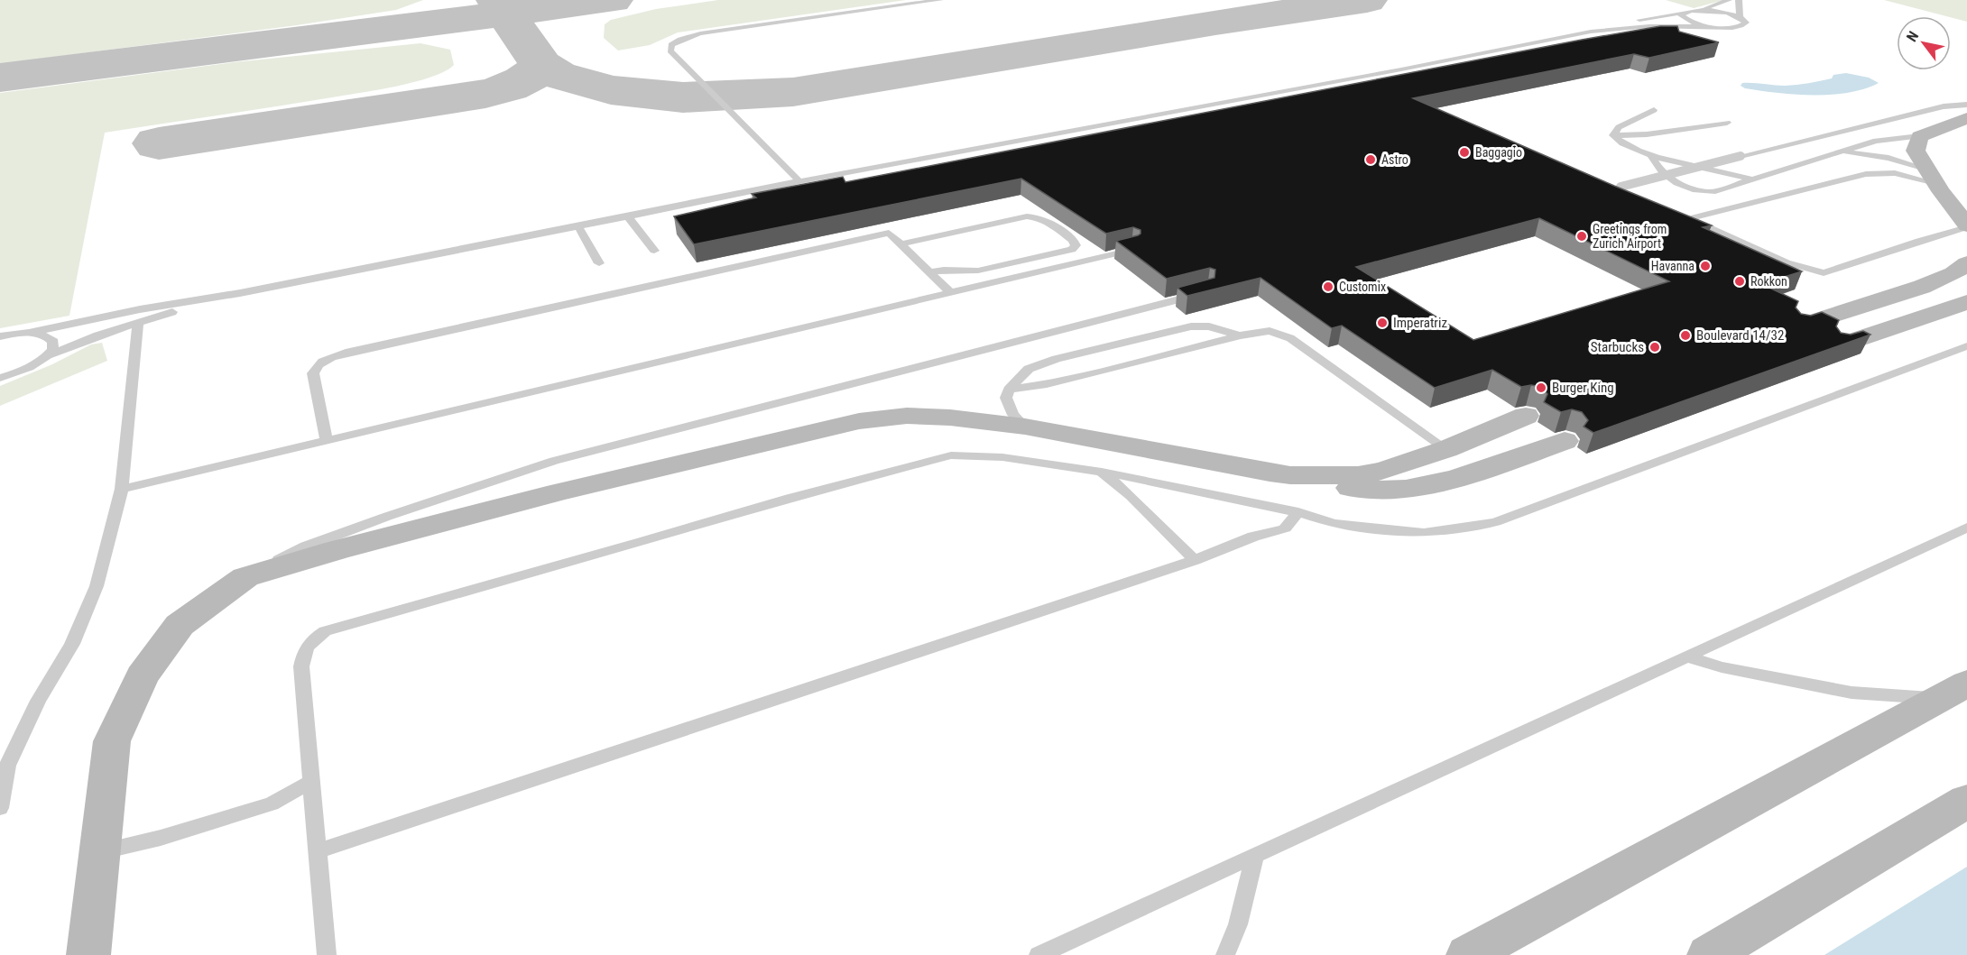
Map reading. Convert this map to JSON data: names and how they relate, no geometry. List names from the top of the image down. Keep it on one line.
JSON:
{"places":["Baggagio","Astro","Greetings from Zurich Airport","Havanna","Rokkon","Customix","Imperatriz","Boulevard 14/32","Starbucks","Burger King"],"north":"top left"}
